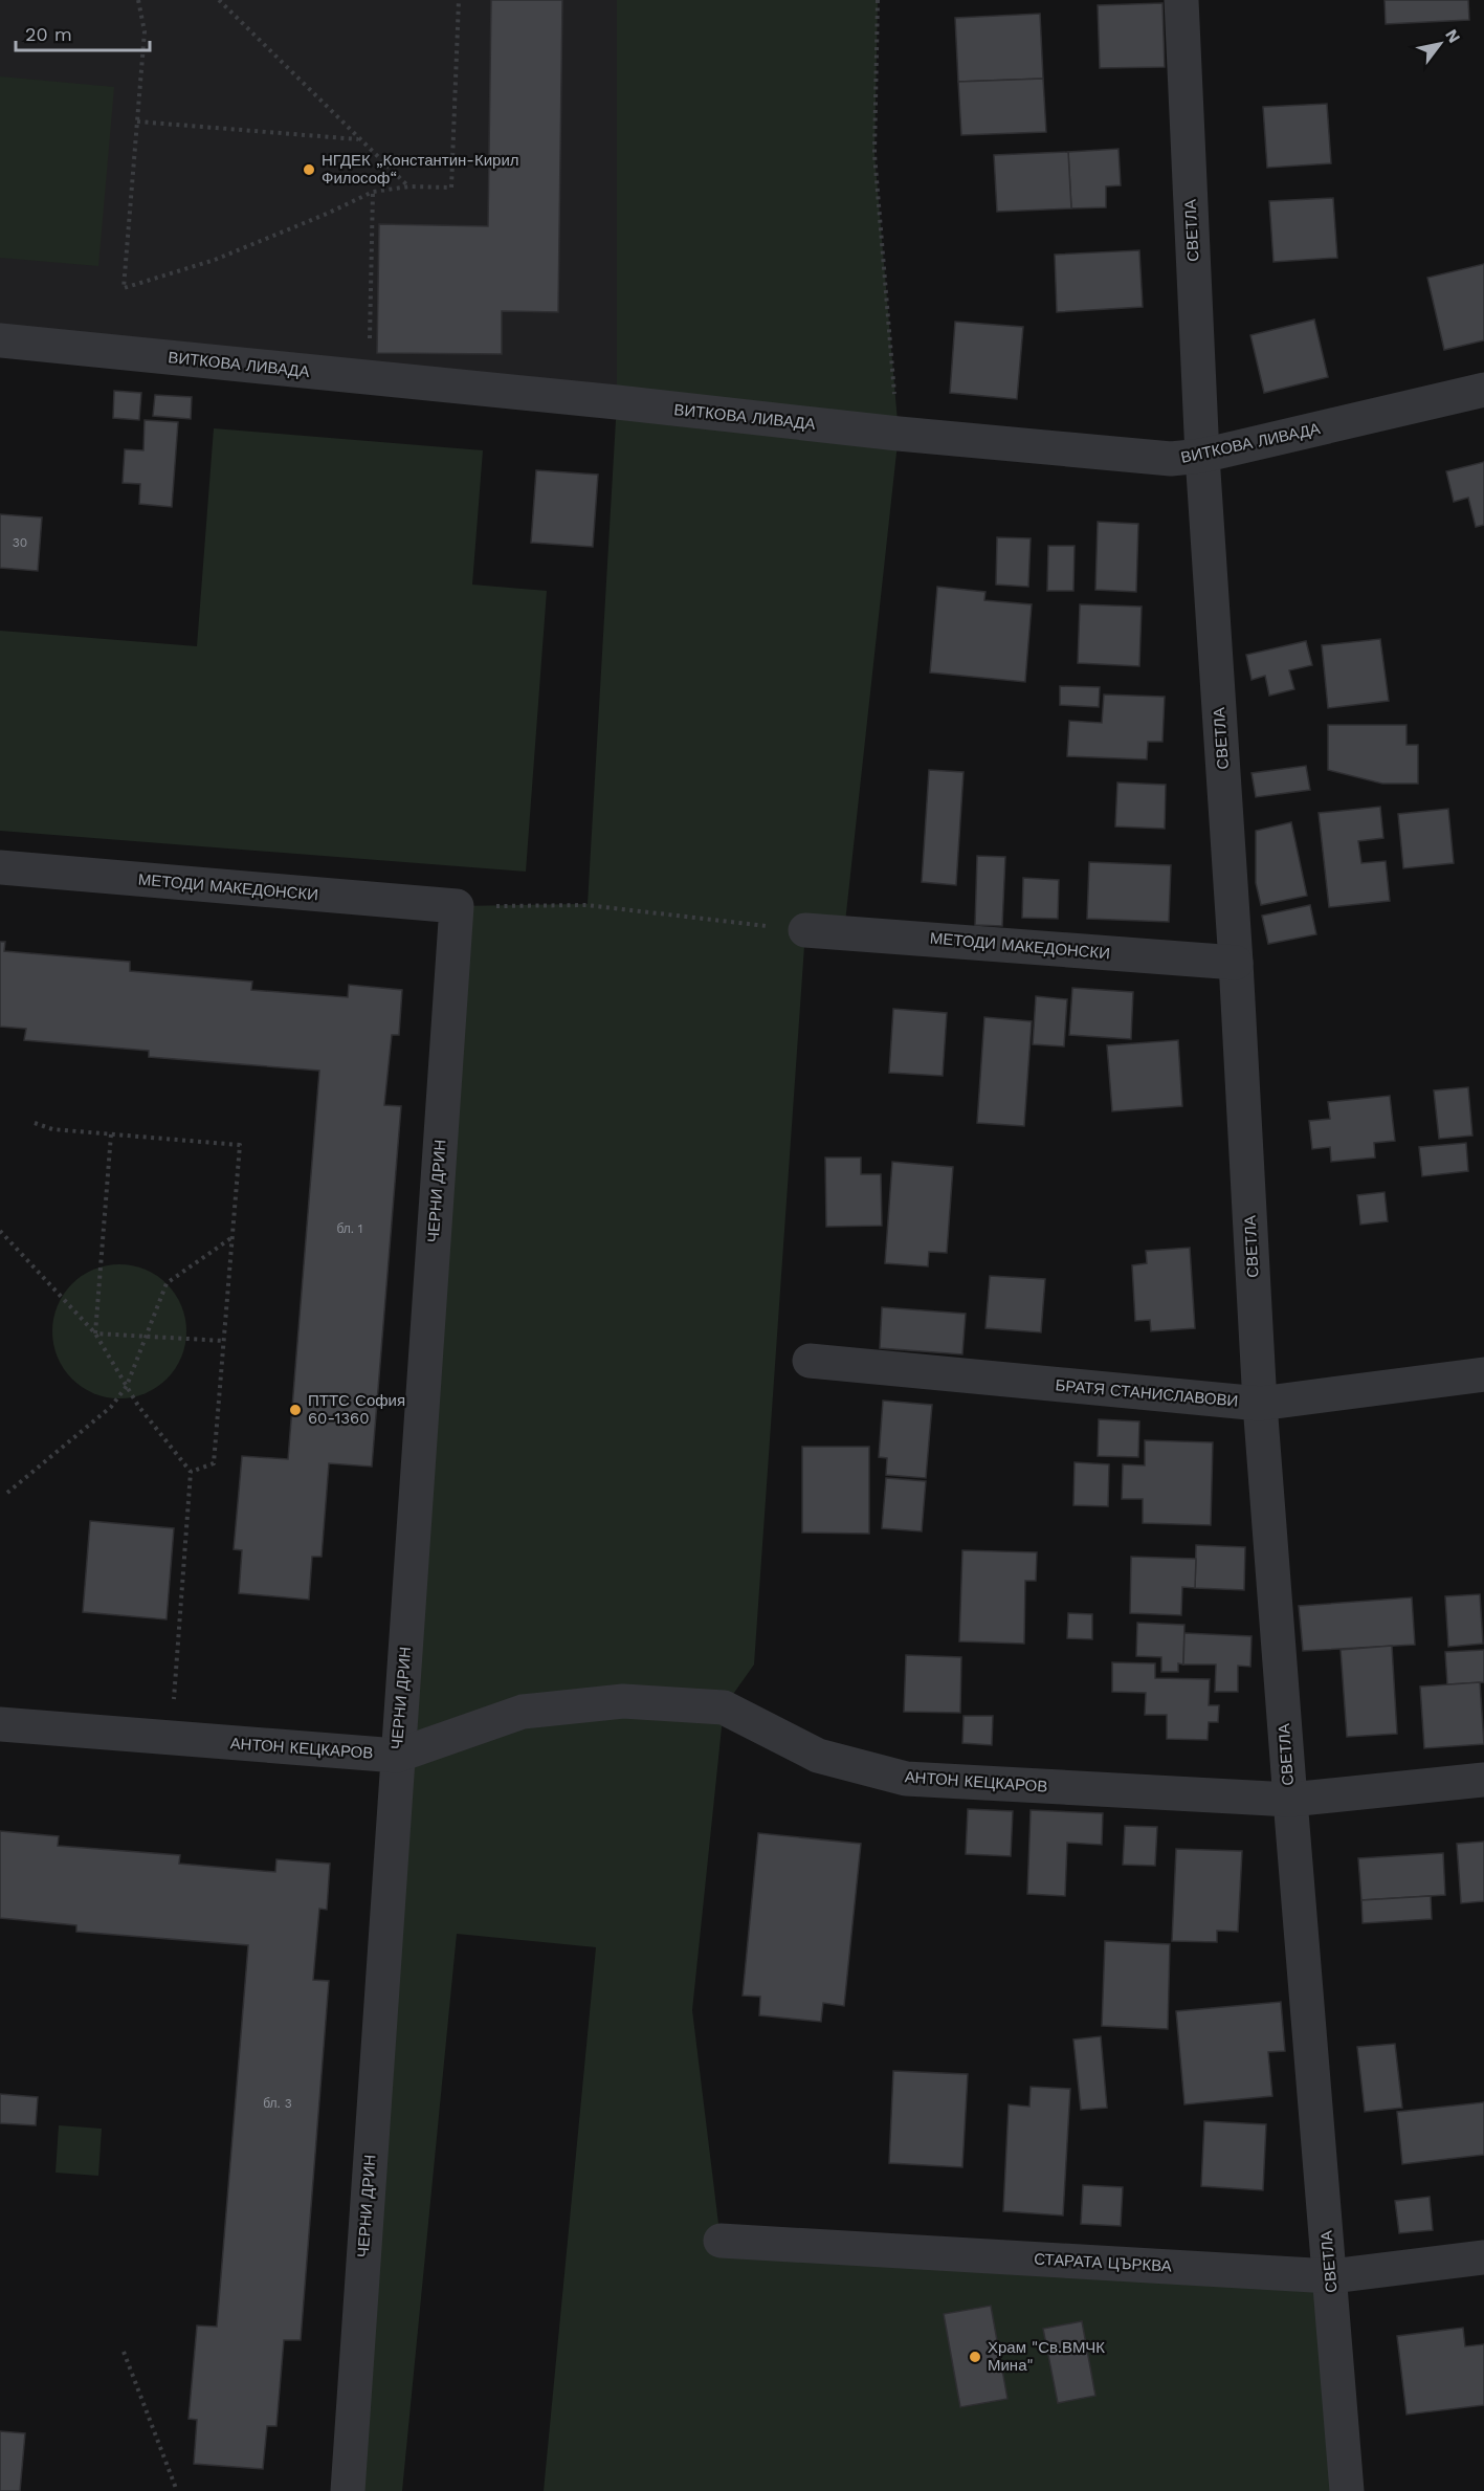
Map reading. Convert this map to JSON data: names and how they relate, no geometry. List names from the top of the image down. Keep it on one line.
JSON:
{"streets":{"street":["СВЕТЛА","ВИТКОВА ЛИВАДА","МЕТОДИ МАКЕДОНСКИ","ЧЕРНИ ДРИН","БРАТЯ СТАНИСЛАВОВИ","АНТОН КЕЦКАРОВ","СТАРАТА ЦЪРКВА"]},"crossings":[["СВЕТЛА","ВИТКОВА ЛИВАДА"],["СВЕТЛА","МЕТОДИ МАКЕДОНСКИ"],["СВЕТЛА","БРАТЯ СТАНИСЛАВОВИ"],["СВЕТЛА","АНТОН КЕЦКАРОВ"],["СВЕТЛА","СТАРАТА ЦЪРКВА"],["МЕТОДИ МАКЕДОНСКИ","ЧЕРНИ ДРИН"],["ЧЕРНИ ДРИН","АНТОН КЕЦКАРОВ"]],"places":["НГДЕК „Константин-Кирил Философ“","ПТТС София 60-1360","Храм \"Св.ВМЧК Мина\""],"house_numbers":["30","бл. 1","бл. 3"],"scale_bar":"20 m","north":"top right"}
